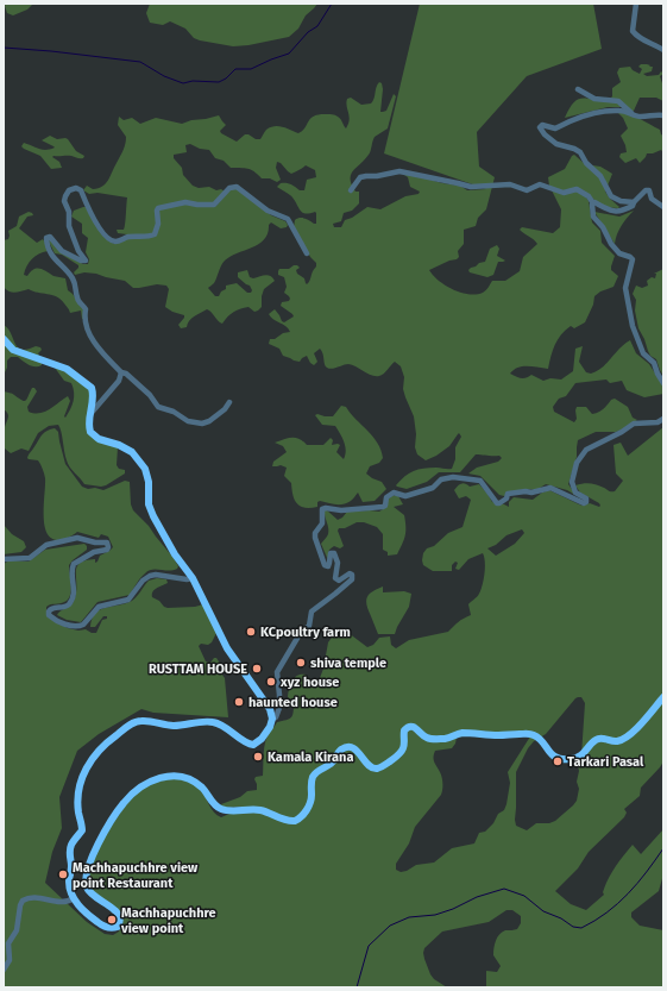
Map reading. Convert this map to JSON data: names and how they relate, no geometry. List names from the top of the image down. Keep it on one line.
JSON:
{"places":["KCpoultry farm","shiva temple","RUSTTAM HOUSE","xyz house","haunted house","Kamala Kirana","Tarkari Pasal","Machhapuchhre view point Restaurant","Machhapuchhre view point"]}
